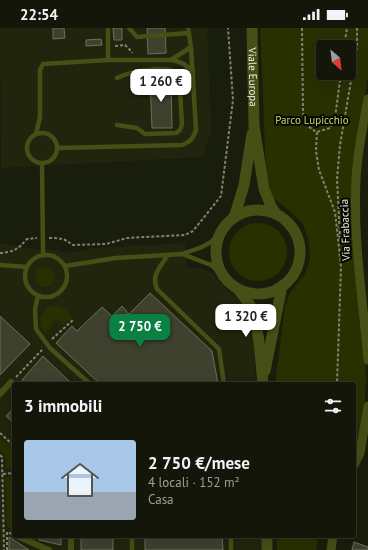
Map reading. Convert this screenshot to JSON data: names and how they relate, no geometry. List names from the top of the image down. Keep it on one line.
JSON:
{"streets":{"street":["Viale Europa","Via Frabaccia"]},"parks":["Parco Lupicchio"],"north":"bottom right","page":{"status":"22:54","price":["1 260 €","1 320 €","2 750 €"],"heading":"3 immobili","list":[{"name":"2 750 €/mese","note":"4 locali · 152 m² · Casa"}]}}
